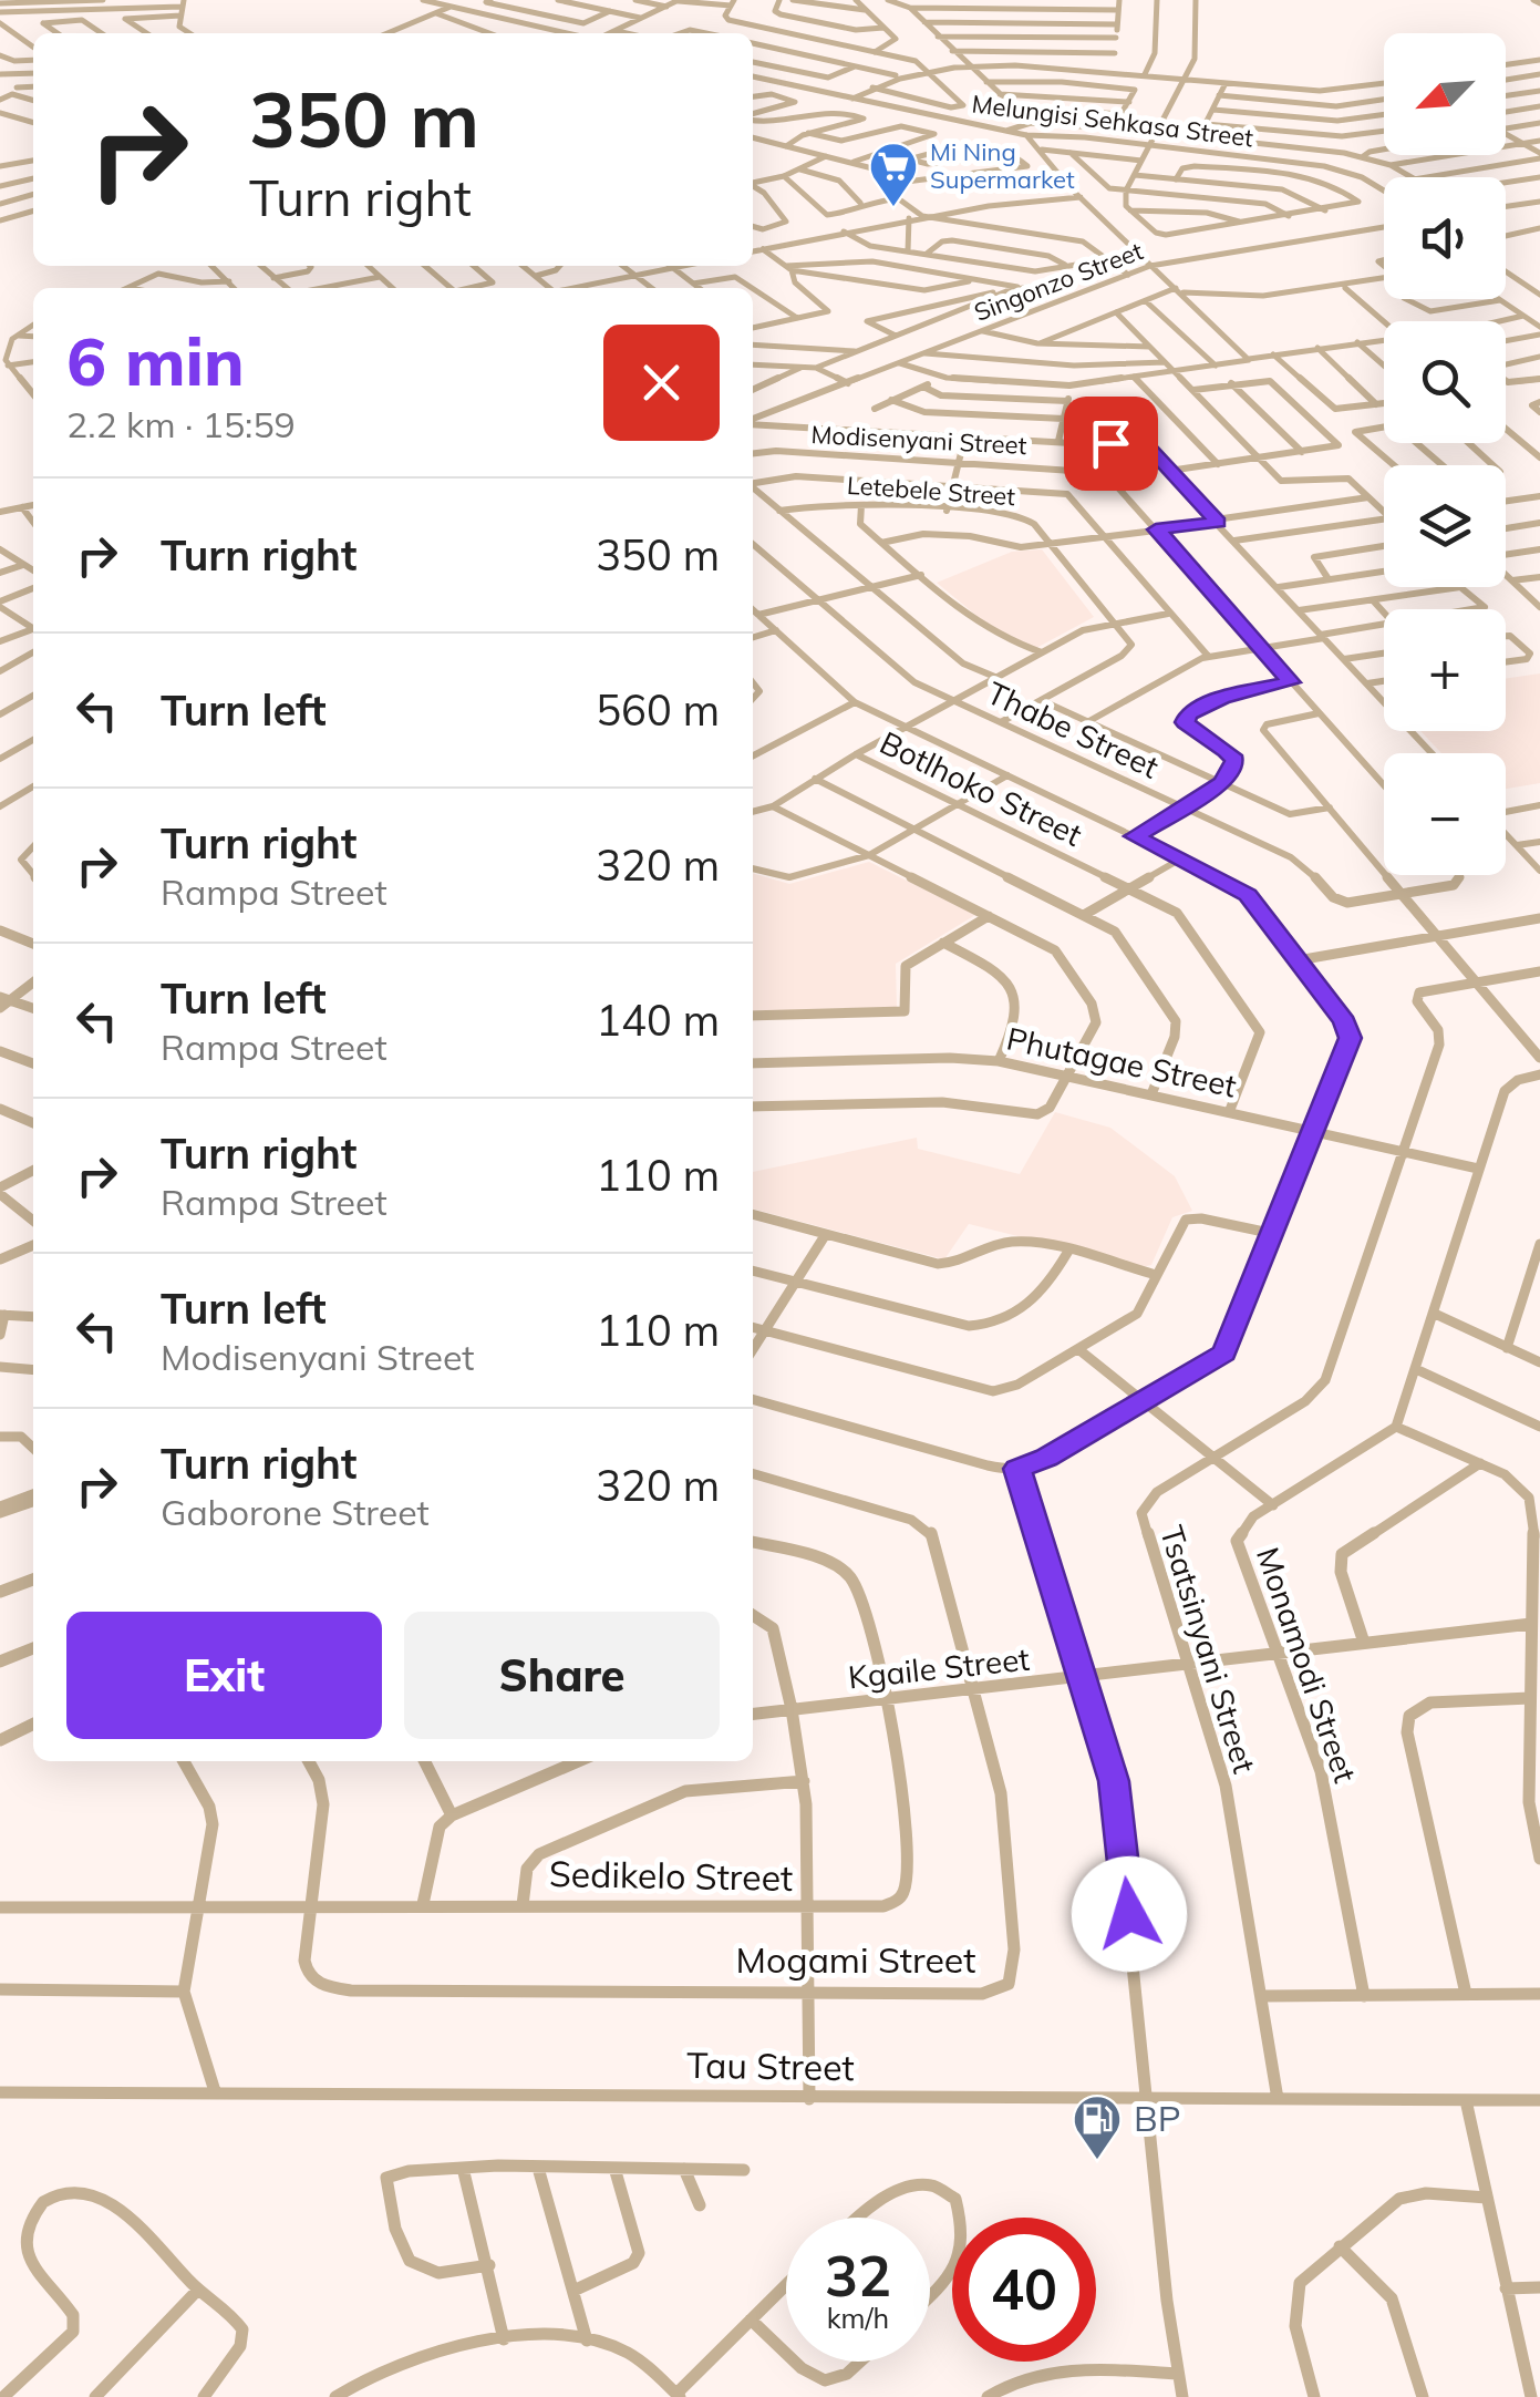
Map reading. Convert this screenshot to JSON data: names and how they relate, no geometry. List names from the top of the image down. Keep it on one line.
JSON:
{"streets":{"street":["Melungisi Sehkasa Street","Singonzo Street","Modisenyani Street","Letebele Street","Thabe Street","Botlhoko Street","Phutagae Street","Tsatsinyani Street","Monamodi Street","Kgaile Street","Sedikelo Street","Mogami Street","Tau Street"]},"crossings":[["Botlhoko Street","Phutagae Street"],["Phutagae Street","Tsatsinyani Street"],["Tsatsinyani Street","Kgaile Street"],["Tsatsinyani Street","Tau Street"],["Monamodi Street","Kgaile Street"],["Kgaile Street","Sedikelo Street"],["Kgaile Street","Mogami Street"],["Sedikelo Street","Mogami Street"]],"places":{"supermarket":["Mi Ning Supermarket"],"fuel station":["BP"]},"north":"bottom left","page":{"map_buttons":["+","−"],"turn":["350 m","Turn right"],"heading":["6 min","2.2 km · 15:59"],"list":[{"name":"Turn right","value":"350 m"},{"name":"Turn left","value":"560 m"},{"name":"Turn right","note":"Rampa Street","value":"320 m"},{"name":"Turn left","note":"Rampa Street","value":"140 m"},{"name":"Turn right","note":"Rampa Street","value":"110 m"},{"name":"Turn left","note":"Modisenyani Street","value":"110 m"},{"name":"Turn right","note":"Gaborone Street","value":"320 m"}],"buttons":["Exit","Share"],"speed":"32 km/h","limit":"40"}}
